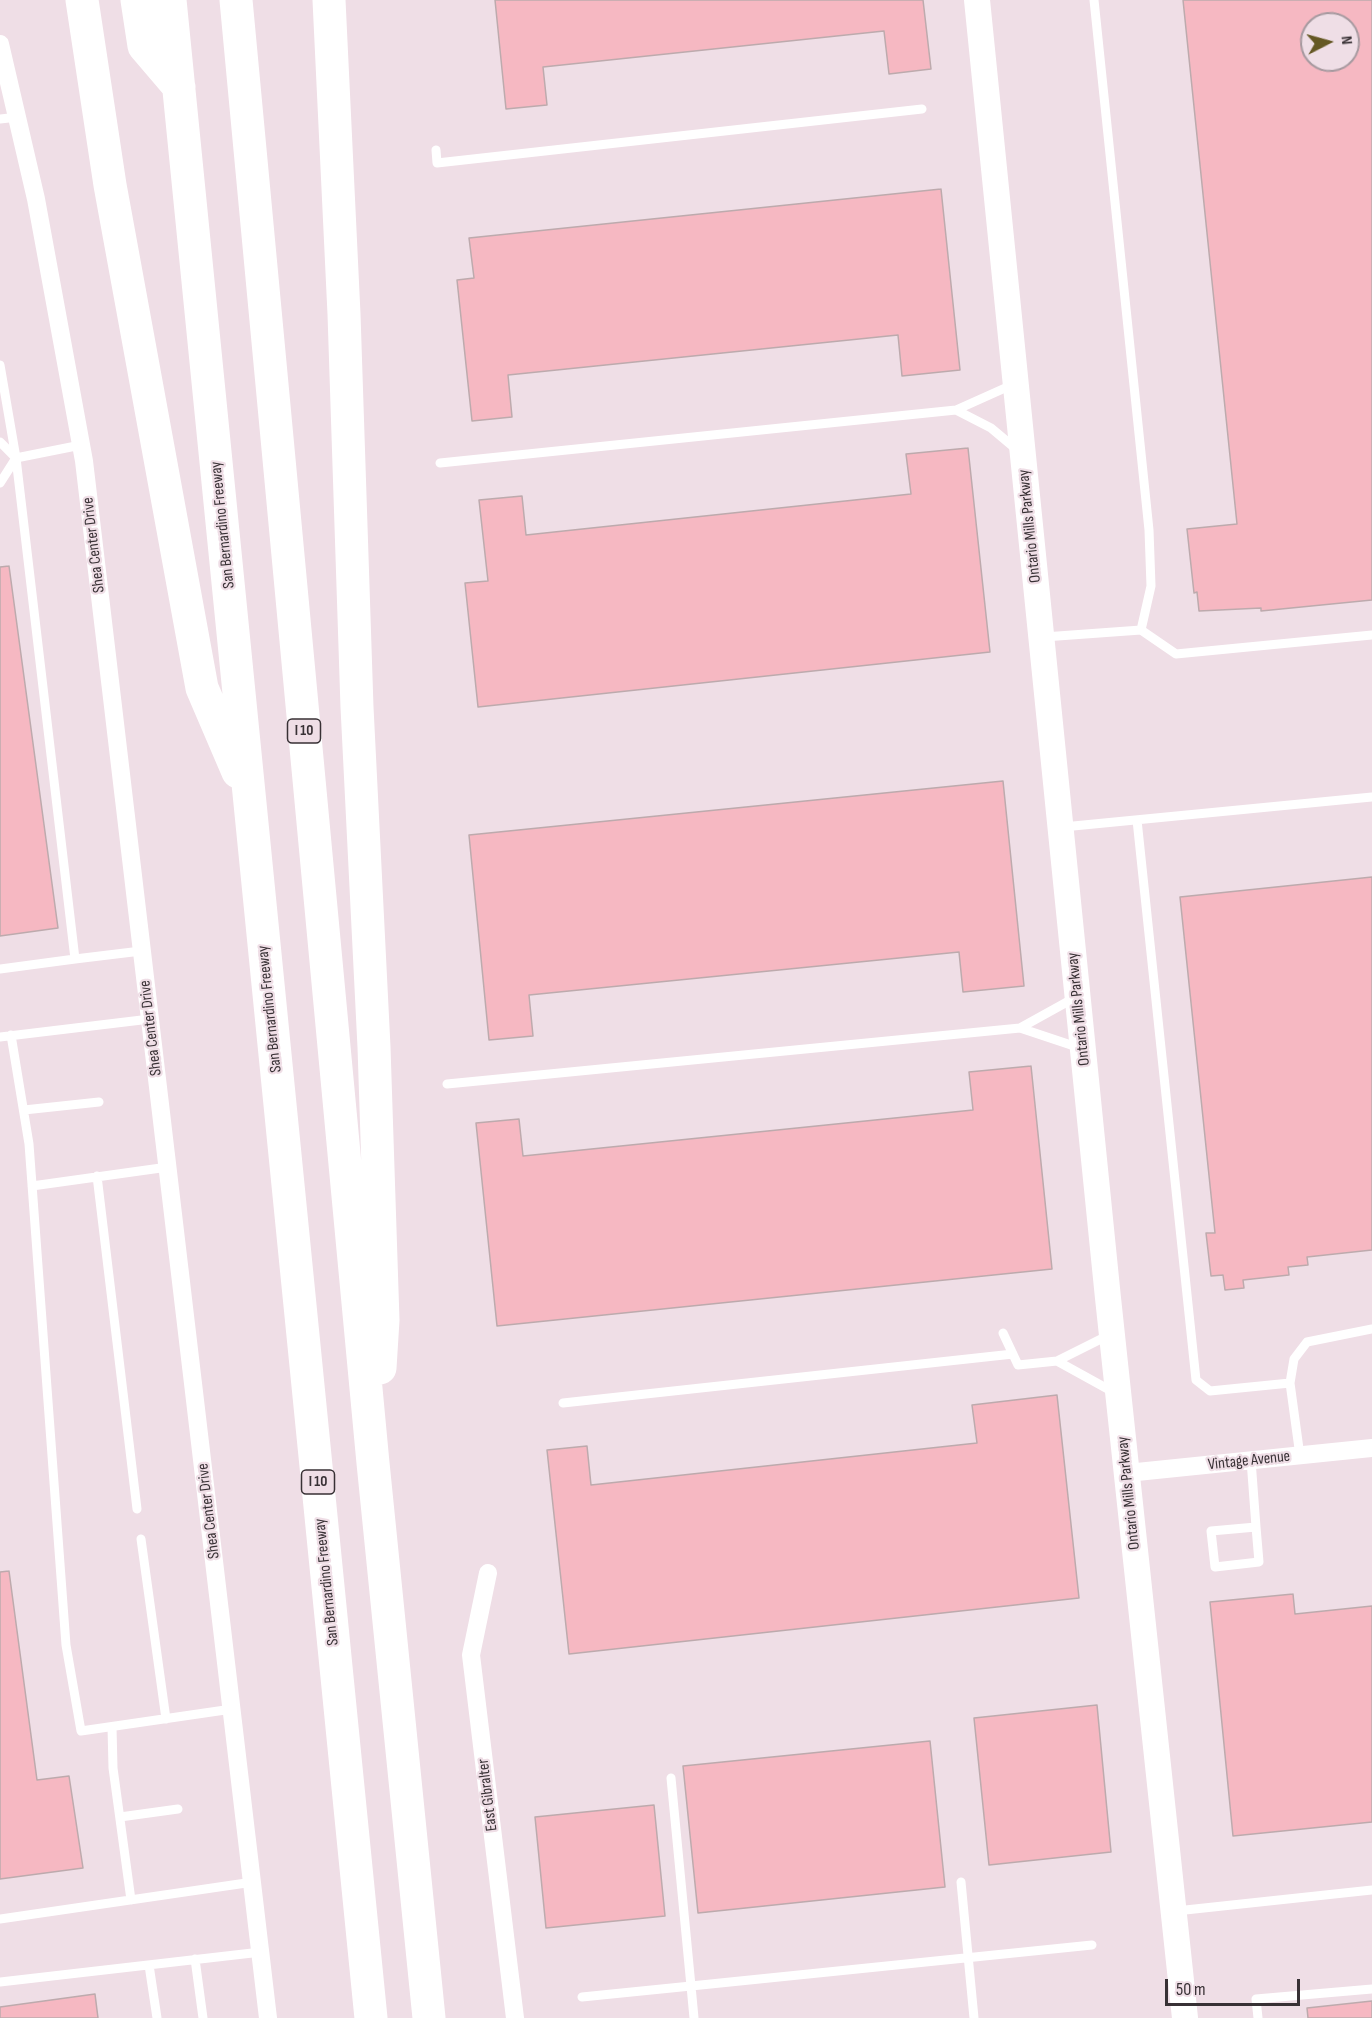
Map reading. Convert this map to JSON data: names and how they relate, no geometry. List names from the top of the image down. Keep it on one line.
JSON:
{"streets":{"highway":["San Bernardino Freeway","I 10"],"main road":["Ontario Mills Parkway"],"street":["Shea Center Drive","Vintage Avenue","East Gibralter"]},"crossings":[["Ontario Mills Parkway","Vintage Avenue"]],"scale_bar":"50 m","north":"right"}
